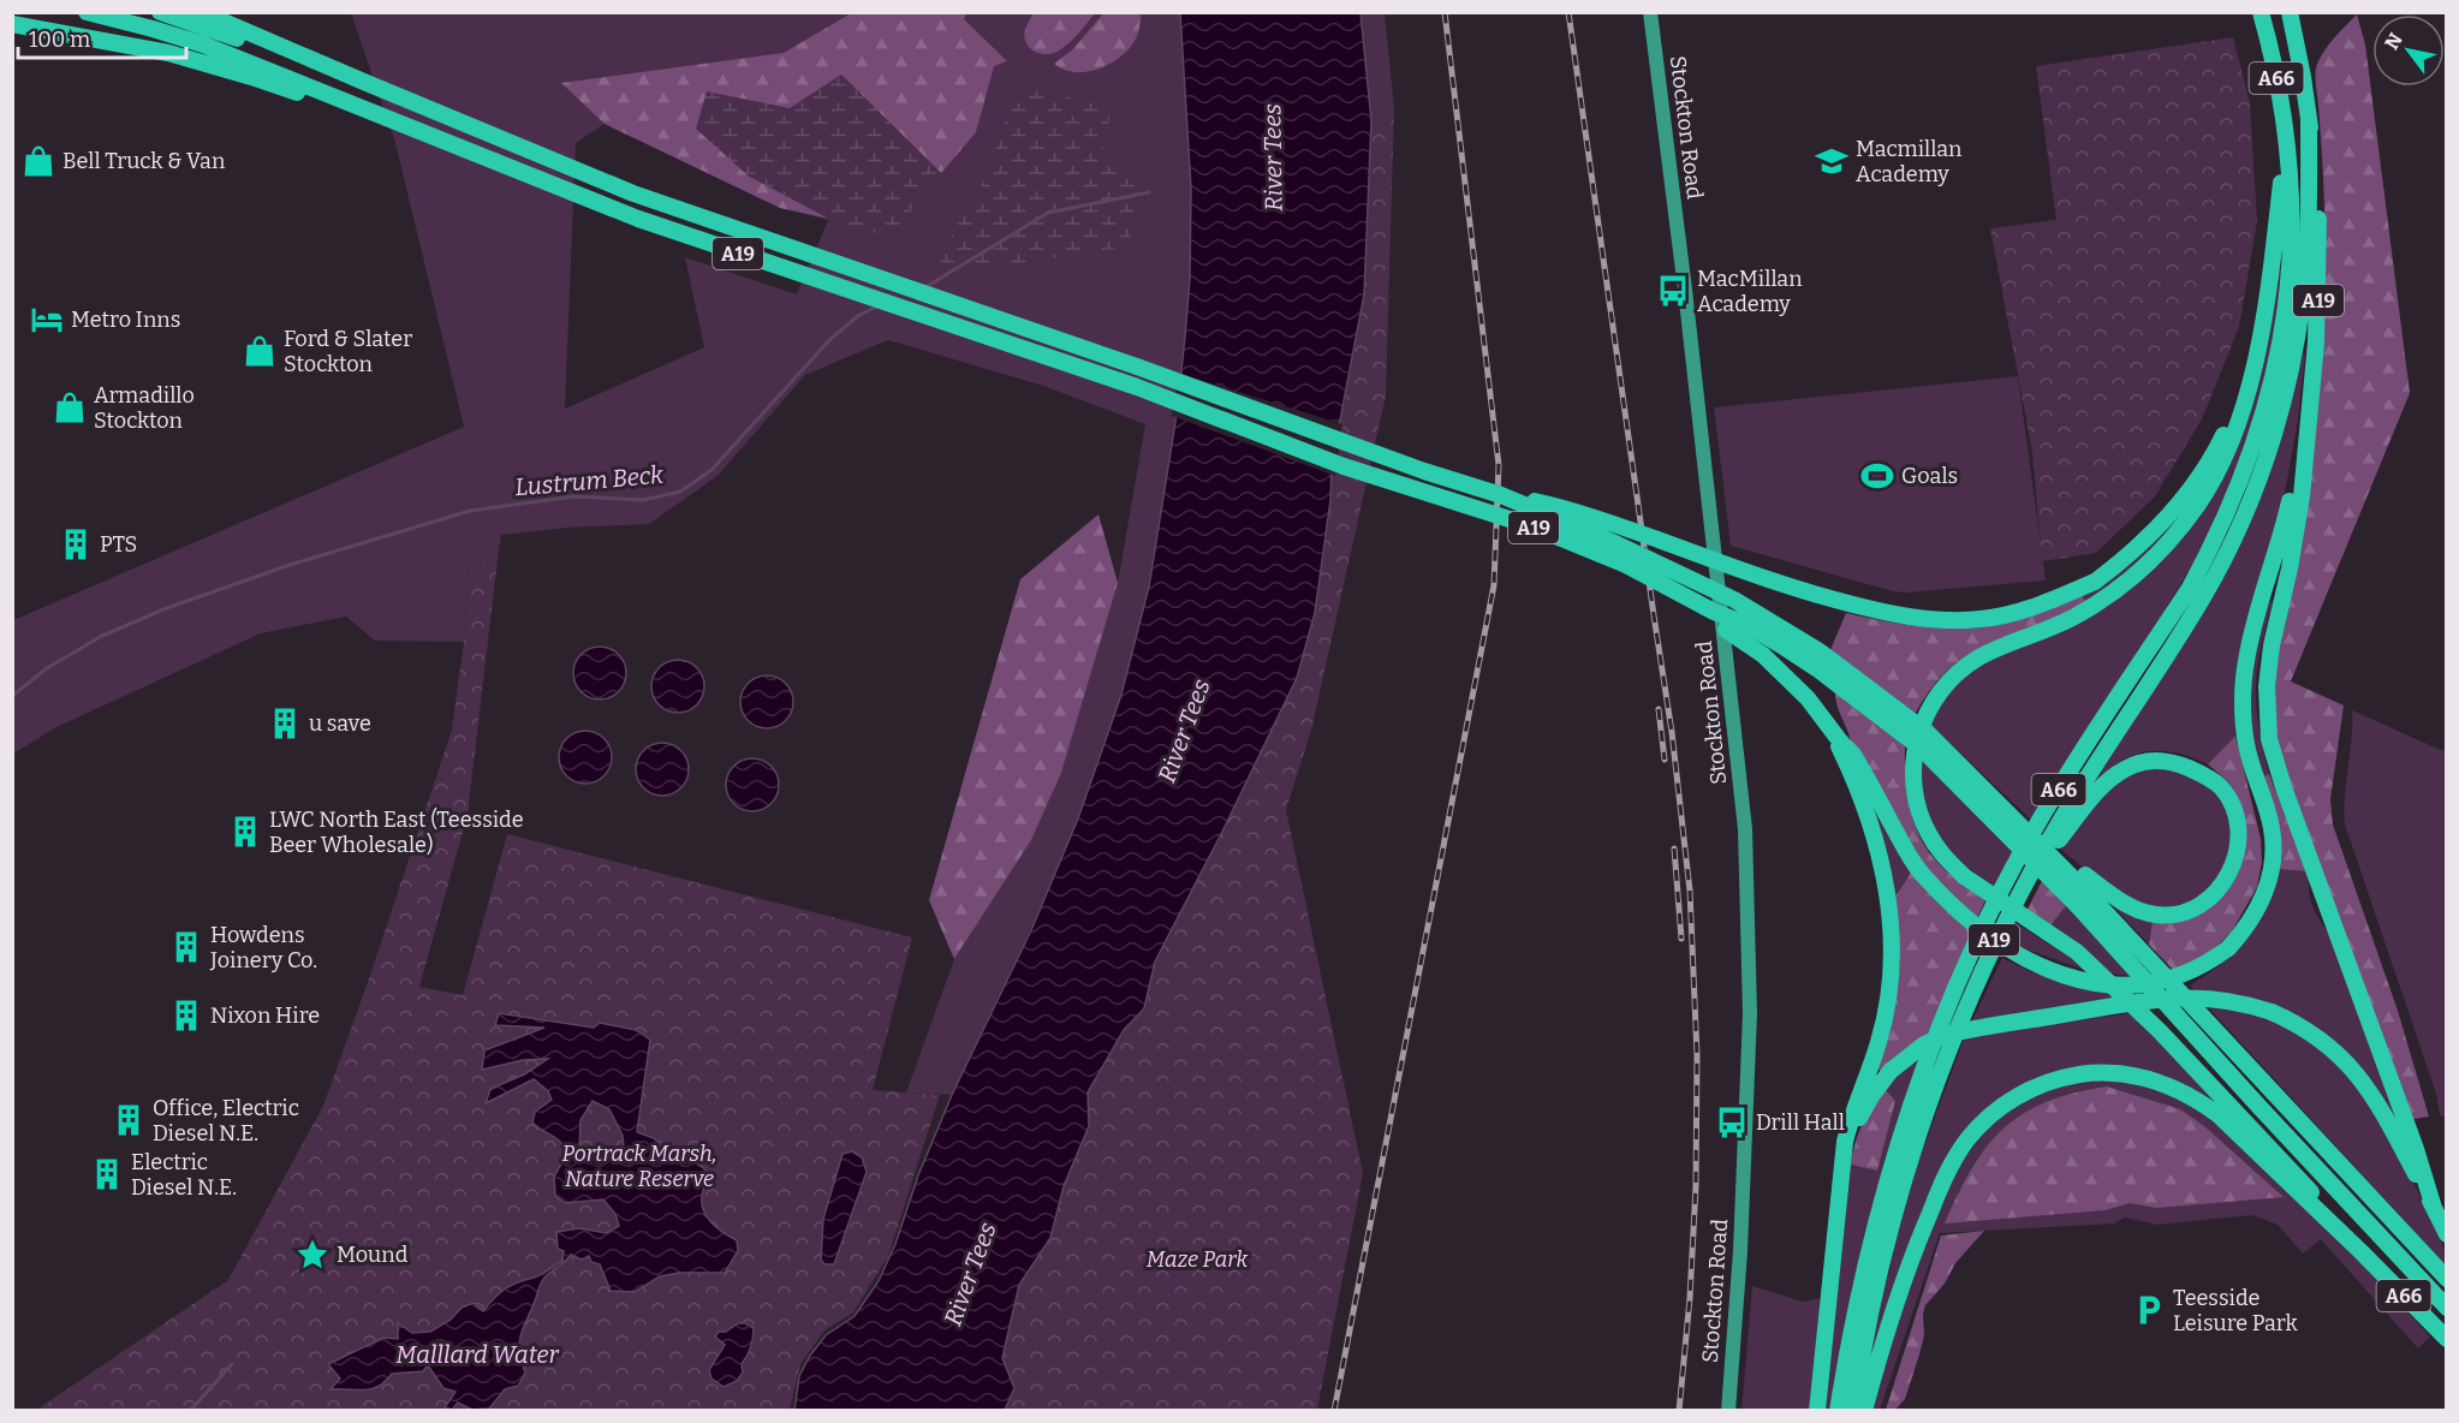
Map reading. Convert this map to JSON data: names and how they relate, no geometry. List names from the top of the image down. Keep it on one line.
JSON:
{"streets":{"highway":["A66","A19"],"main road":["Stockton Road"]},"crossings":[["A66","A19"]],"water":["River Tees","Lustrum Beck","Malllard Water"],"parks":["Portrack Marsh, Nature Reserve","Maze Park"],"places":{"shop":["Bell Truck & Van","Ford & Slater Stockton","Armadillo Stockton"],"school or university":["Macmillan Academy"],"bus stop":["MacMillan Academy","Drill Hall"],"hotel":["Metro Inns"],"sports":["Goals"],"building":["PTS","u save","LWC North East (Teesside Beer Wholesale)","Howdens Joinery Co.","Nixon Hire","Office, Electric Diesel N.E.","Electric Diesel N.E."],"place":["Mound"],"parking":["Teesside Leisure Park"]},"scale_bar":"100 m","north":"top left"}
